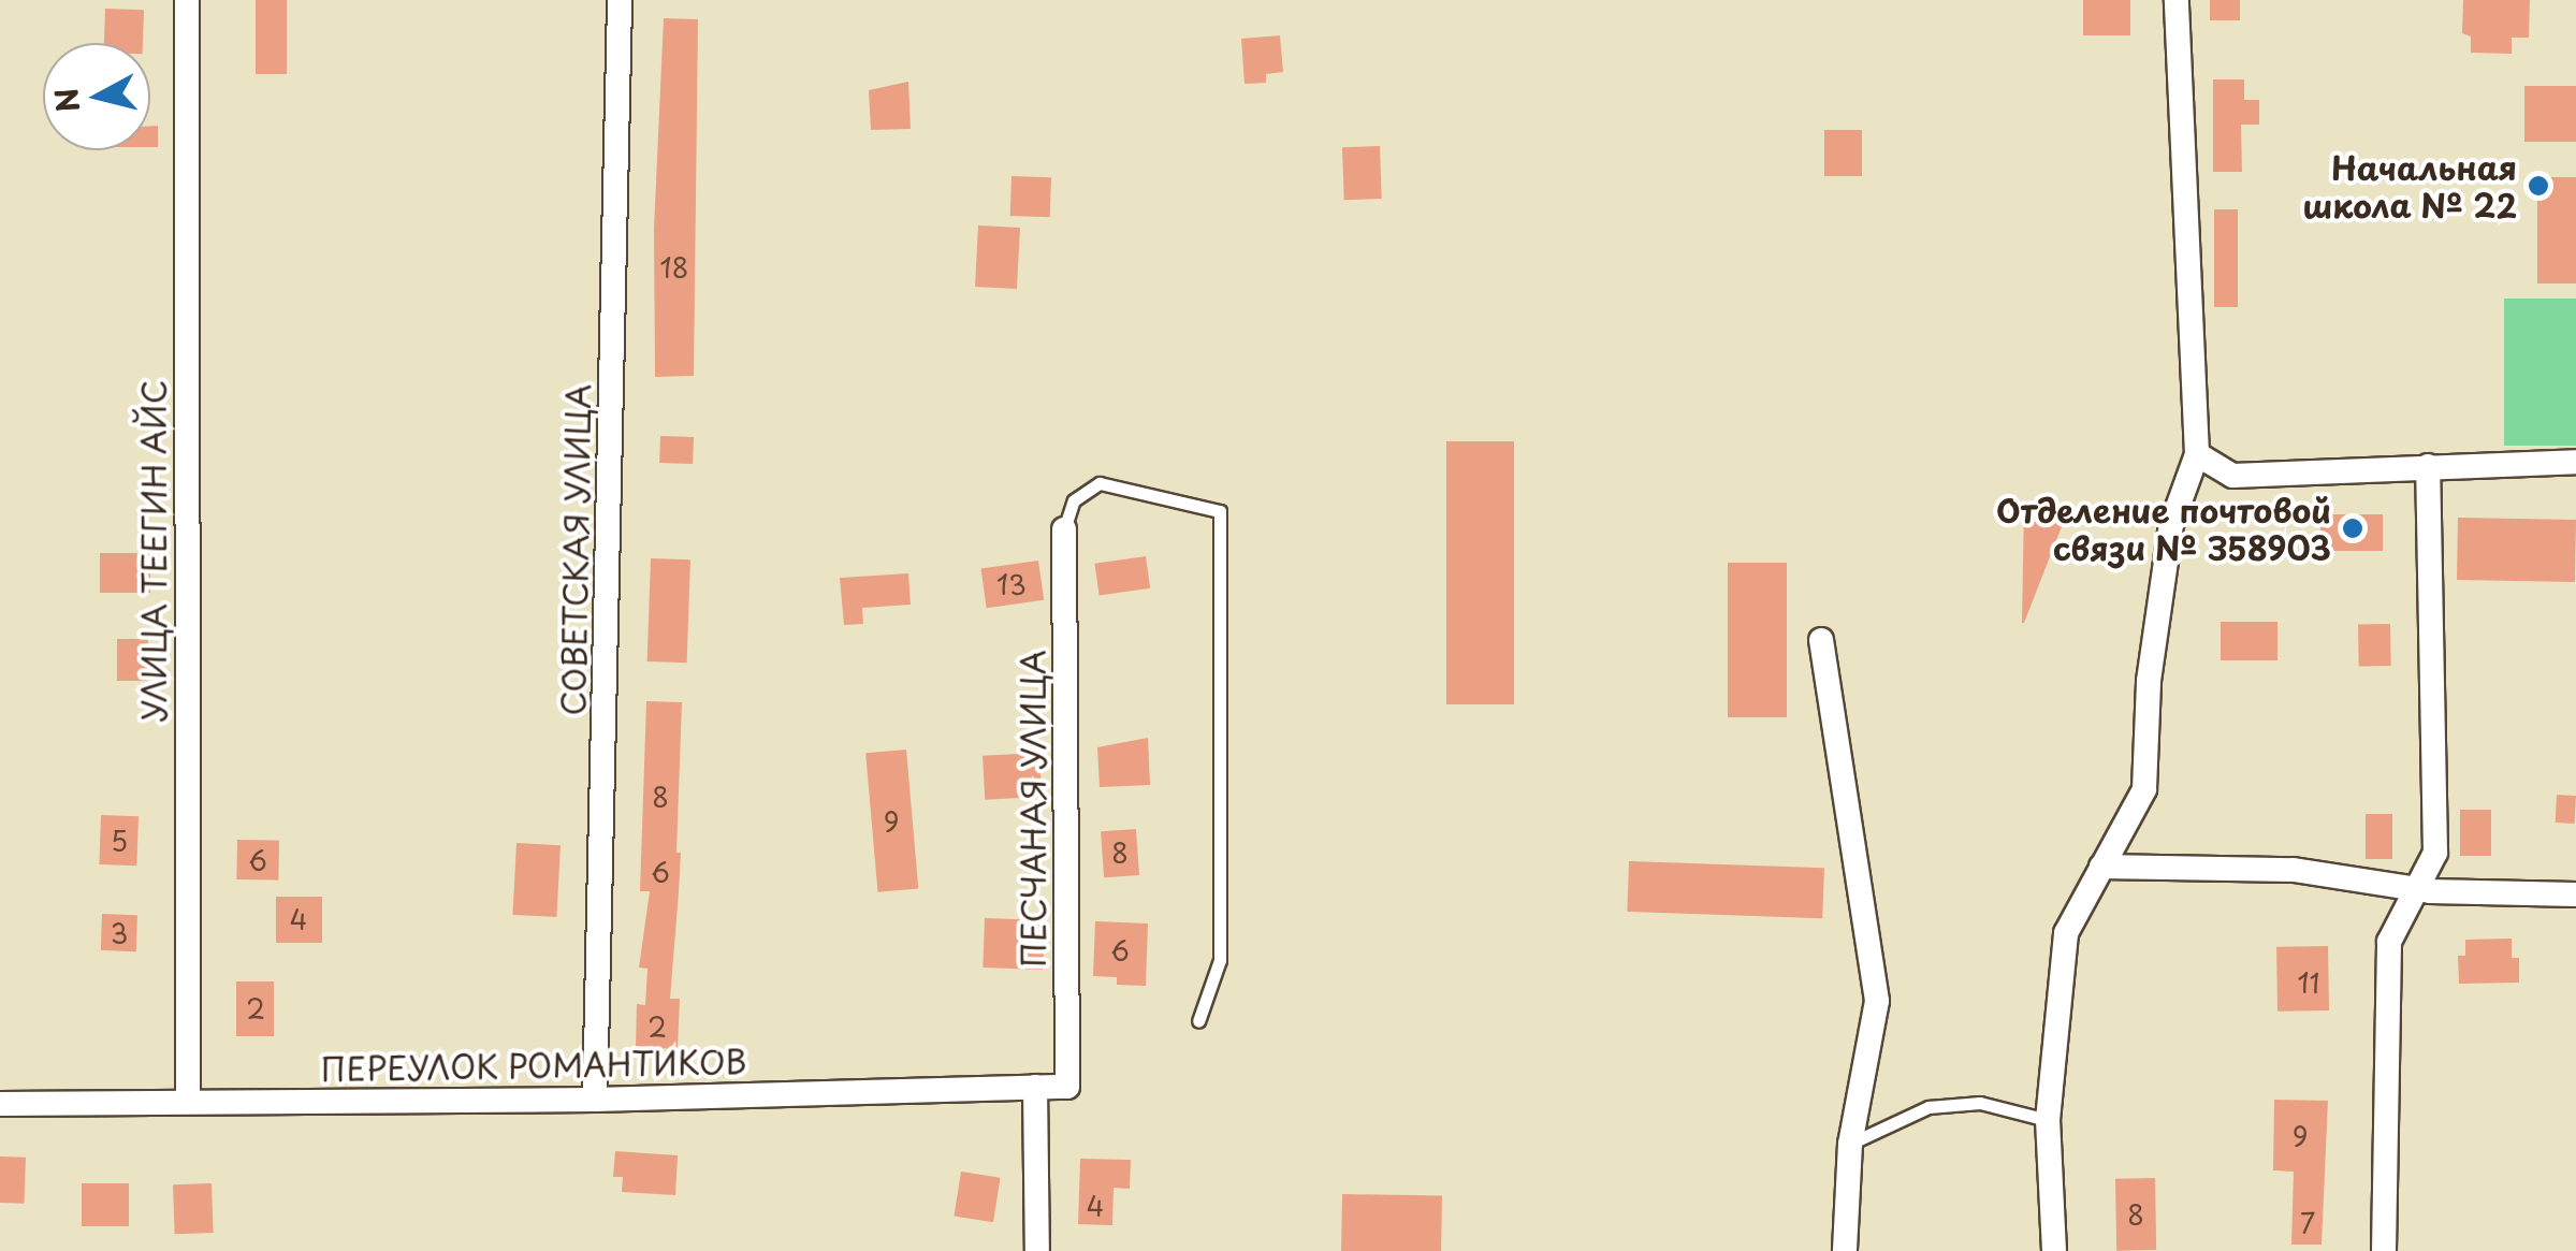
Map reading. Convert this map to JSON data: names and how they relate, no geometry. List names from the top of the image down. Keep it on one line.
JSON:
{"streets":{"street":["СОВЕТСКАЯ УЛИЦА","УЛИЦА ТЕЕГИН АЙС","ПЕСЧАНАЯ УЛИЦА","ПЕРЕУЛОК РОМАНТИКОВ"]},"crossings":[["СОВЕТСКАЯ УЛИЦА","ПЕРЕУЛОК РОМАНТИКОВ"],["УЛИЦА ТЕЕГИН АЙС","ПЕРЕУЛОК РОМАНТИКОВ"],["ПЕСЧАНАЯ УЛИЦА","ПЕРЕУЛОК РОМАНТИКОВ"]],"places":["Начальная школа № 22","Отделение почтовой связи № 358903"],"house_numbers":["18","13","8","9","5","8","6","6","4","3","6","11","2","2","9","4","8","7"],"north":"left"}
